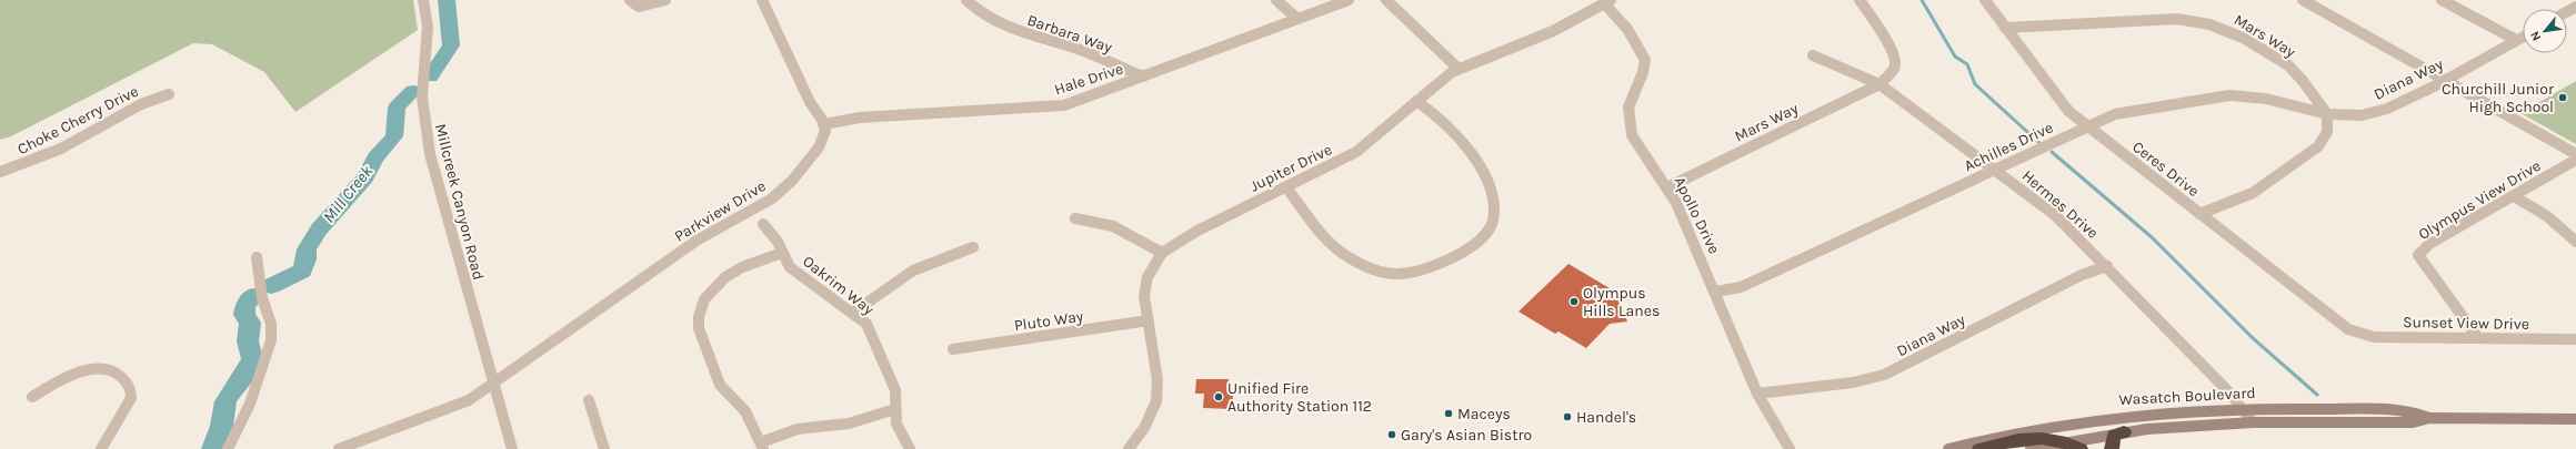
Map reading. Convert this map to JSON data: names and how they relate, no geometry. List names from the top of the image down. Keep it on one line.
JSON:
{"streets":{"main road":["Wasatch Boulevard"],"street":["Barbara Way","Mars Way","Hale Drive","Diana Way","Choke Cherry Drive","Achilles Drive","Jupiter Drive","Ceres Drive","Olympus View Drive","Millcreek Canyon Road","Hermes Drive","Parkview Drive","Apollo Drive","Oakrim Way","Pluto Way","Sunset View Drive"]},"crossings":[["Barbara Way","Hale Drive"],["Mars Way","Diana Way"],["Mars Way","Achilles Drive"],["Mars Way","Ceres Drive"],["Mars Way","Hermes Drive"],["Mars Way","Apollo Drive"],["Hale Drive","Parkview Drive"],["Diana Way","Achilles Drive"],["Diana Way","Hermes Drive"],["Diana Way","Apollo Drive"],["Achilles Drive","Ceres Drive"],["Achilles Drive","Hermes Drive"],["Achilles Drive","Apollo Drive"],["Jupiter Drive","Apollo Drive"],["Jupiter Drive","Pluto Way"],["Ceres Drive","Sunset View Drive"],["Olympus View Drive","Sunset View Drive"],["Millcreek Canyon Road","Parkview Drive"],["Hermes Drive","Wasatch Boulevard"]],"water":["Mill Creek"],"places":["Churchill Junior High School","Olympus Hills Lanes","Unified Fire Authority Station 112","Maceys","Handel's","Gary's Asian Bistro"],"north":"bottom left"}
